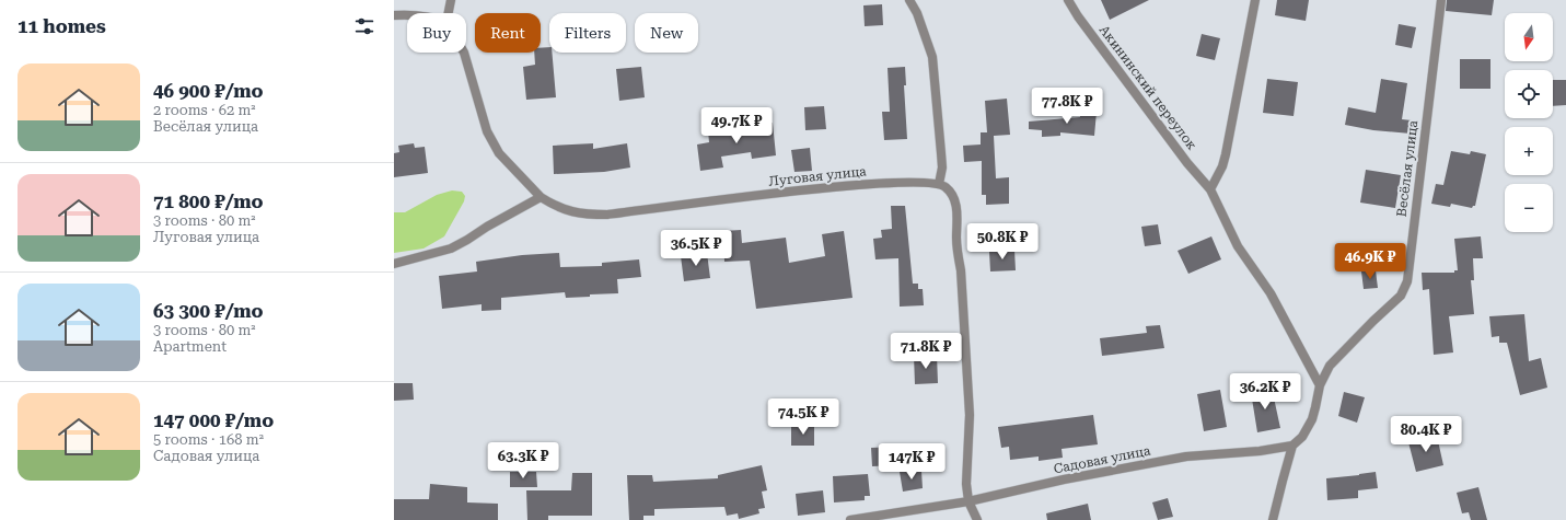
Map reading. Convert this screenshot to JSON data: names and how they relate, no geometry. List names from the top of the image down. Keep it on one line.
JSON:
{"streets":{"street":["Акининский переулок","Весёлая улица","Луговая улица","Садовая улица"]},"crossings":[["Акининский переулок","Весёлая улица"]],"north":"bottom","page":{"heading":"11 homes","map_buttons":["+","−"],"chip":["Buy","Rent","Filters","New"],"list":[{"name":"46 900 ₽/mo","note":"2 rooms · 62 m² · Весёлая улица"},{"name":"71 800 ₽/mo","note":"3 rooms · 80 m² · Луговая улица"},{"name":"63 300 ₽/mo","note":"3 rooms · 80 m² · Apartment"},{"name":"147 000 ₽/mo","note":"5 rooms · 168 m² · Садовая улица"}],"price":["77.8K ₽","49.7K ₽","50.8K ₽","36.5K ₽","46.9K ₽","71.8K ₽","36.2K ₽","74.5K ₽","80.4K ₽","63.3K ₽","147K ₽"]}}
